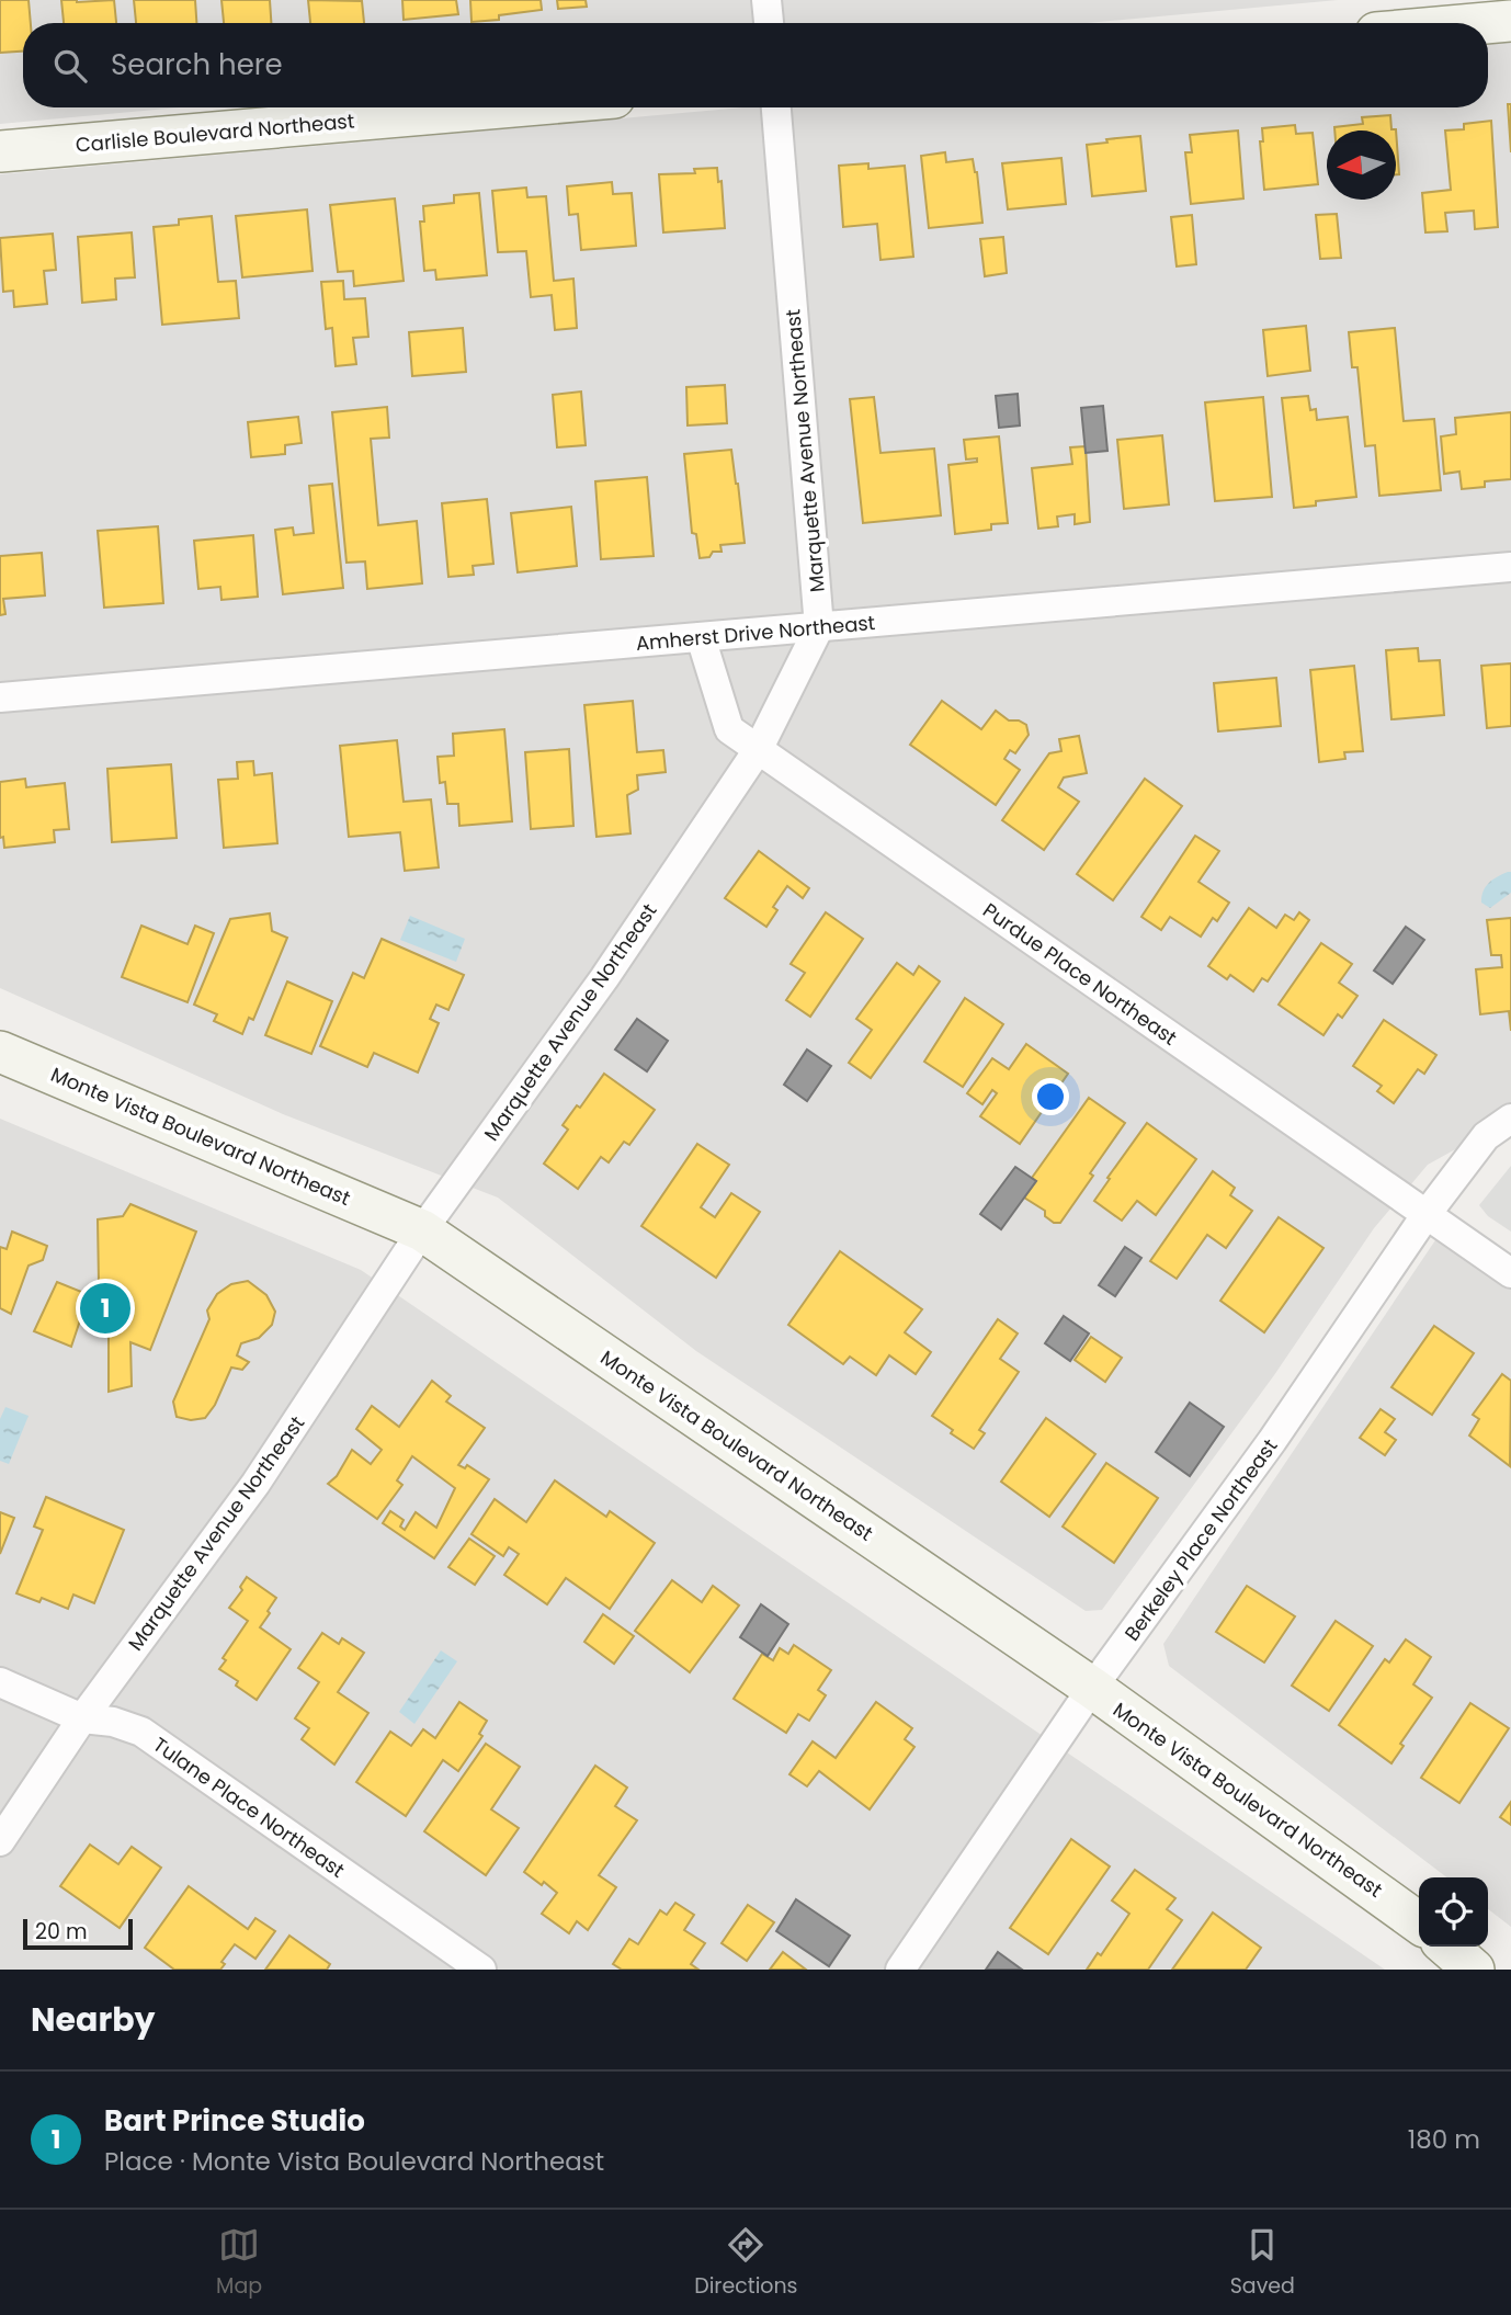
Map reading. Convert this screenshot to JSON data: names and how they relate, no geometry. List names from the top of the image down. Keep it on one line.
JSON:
{"streets":{"street":["Carlisle Boulevard Northeast","Marquette Avenue Northeast","Amherst Drive Northeast","Purdue Place Northeast","Monte Vista Boulevard Northeast","Berkeley Place Northeast","Tulane Place Northeast"]},"crossings":[["Marquette Avenue Northeast","Amherst Drive Northeast"],["Marquette Avenue Northeast","Purdue Place Northeast"],["Marquette Avenue Northeast","Monte Vista Boulevard Northeast"],["Marquette Avenue Northeast","Tulane Place Northeast"],["Amherst Drive Northeast","Purdue Place Northeast"],["Purdue Place Northeast","Berkeley Place Northeast"],["Monte Vista Boulevard Northeast","Berkeley Place Northeast"]],"scale_bar":"20 m","north":"left","page":{"search":"Search here","pins":"1","scale":"20 m","heading":"Nearby","list":[{"mark":"1","name":"Bart Prince Studio","note":"Place · Monte Vista Boulevard Northeast","value":"180 m"}],"nav":["Map","Directions","Saved"]}}
